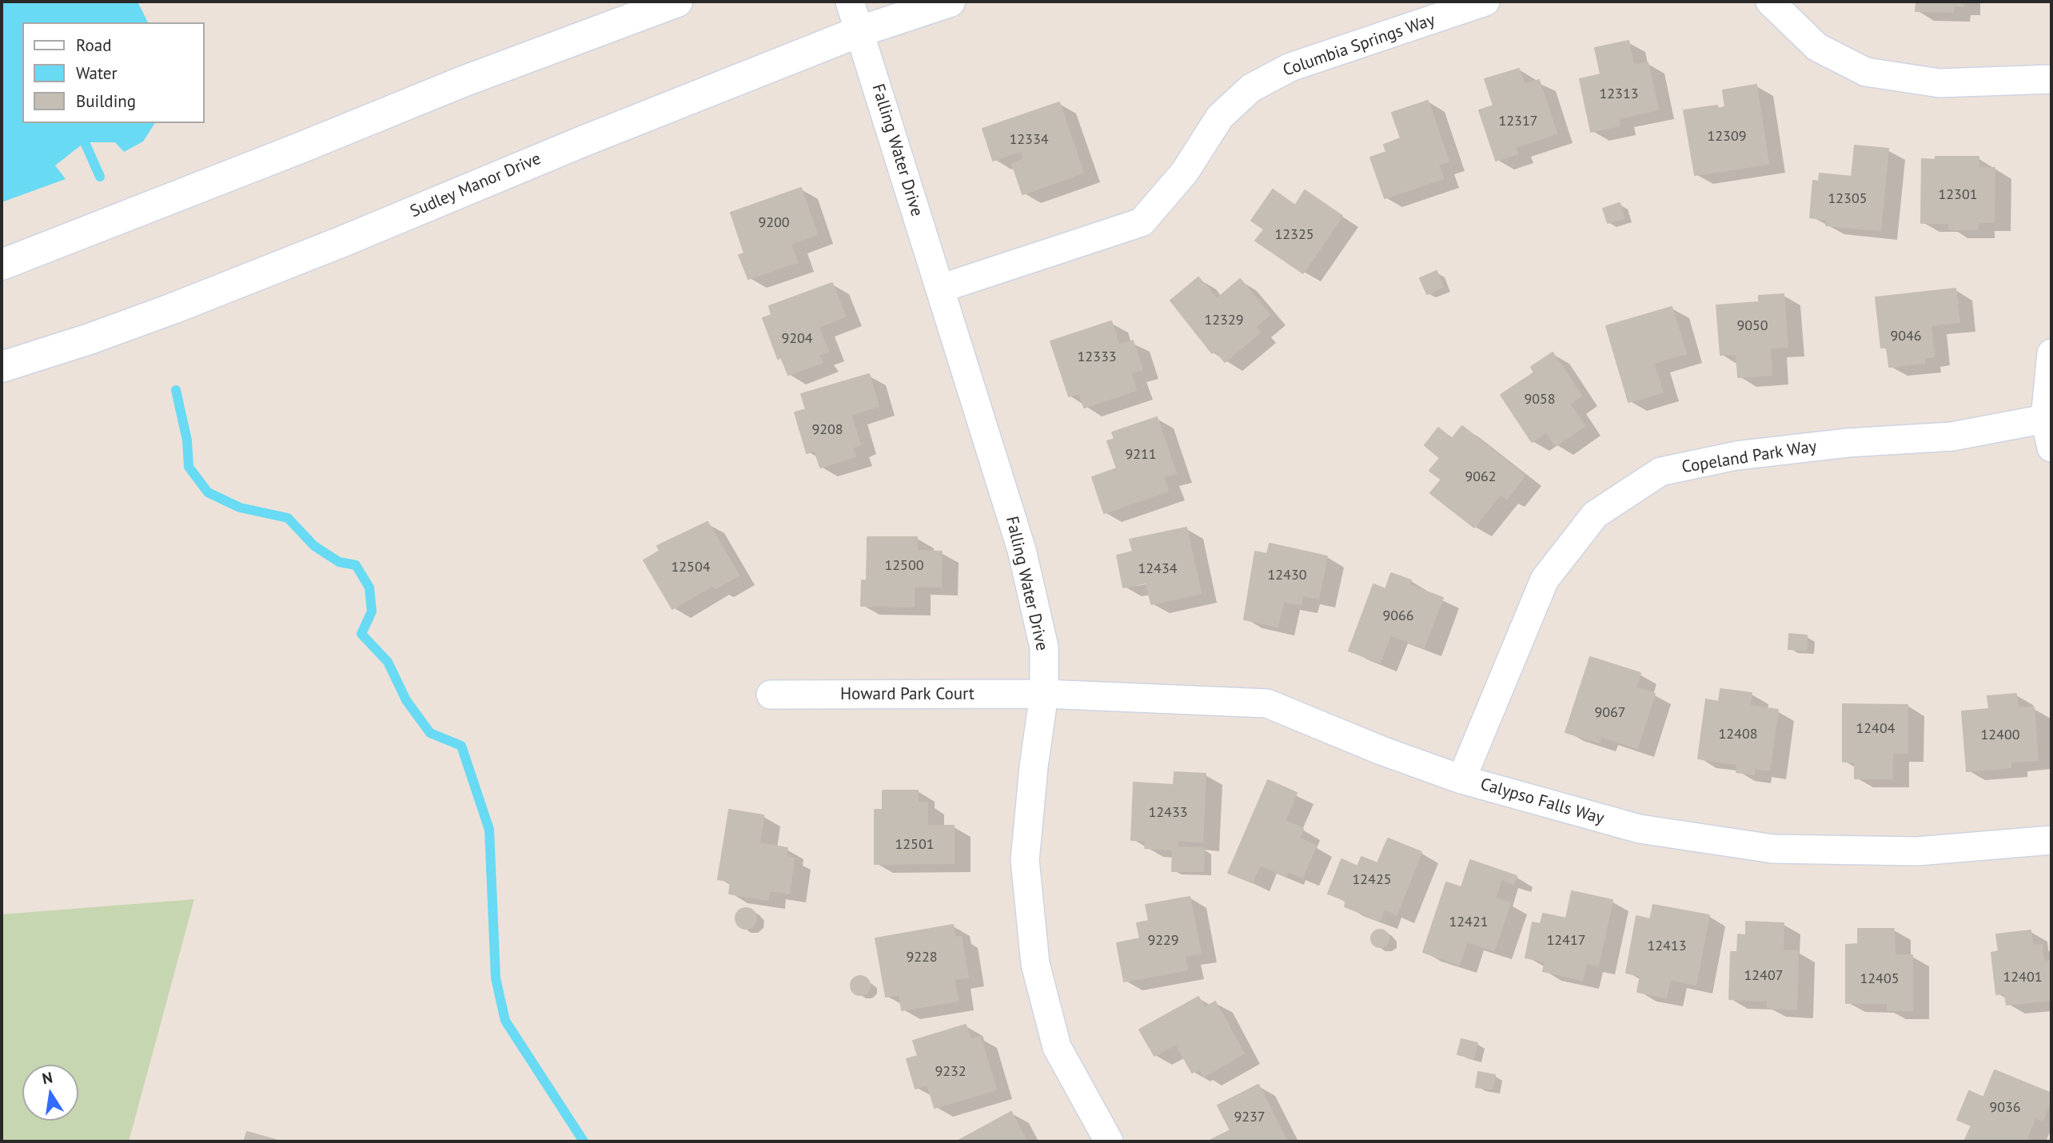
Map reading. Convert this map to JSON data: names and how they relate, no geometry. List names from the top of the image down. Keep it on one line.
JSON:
{"streets":{"main road":["Sudley Manor Drive"],"street":["Columbia Springs Way","Falling Water Drive","Copeland Park Way","Howard Park Court","Calypso Falls Way"]},"crossings":[["Columbia Springs Way","Falling Water Drive"],["Falling Water Drive","Sudley Manor Drive"],["Falling Water Drive","Howard Park Court"],["Falling Water Drive","Calypso Falls Way"],["Copeland Park Way","Calypso Falls Way"],["Howard Park Court","Calypso Falls Way"]],"house_numbers":["12313","12317","12309","12334","12301","12305","9200","12325","12329","9050","9046","9204","12333","9058","9208","9211","9062","12500","12504","12434","12430","9066","9067","12404","12408","12400","12433","12501","12425","12421","9229","12417","12413","9228","12407","12401","12405","9232","9036","9237"],"legend":["Road","Water","Building"],"north":"top"}
